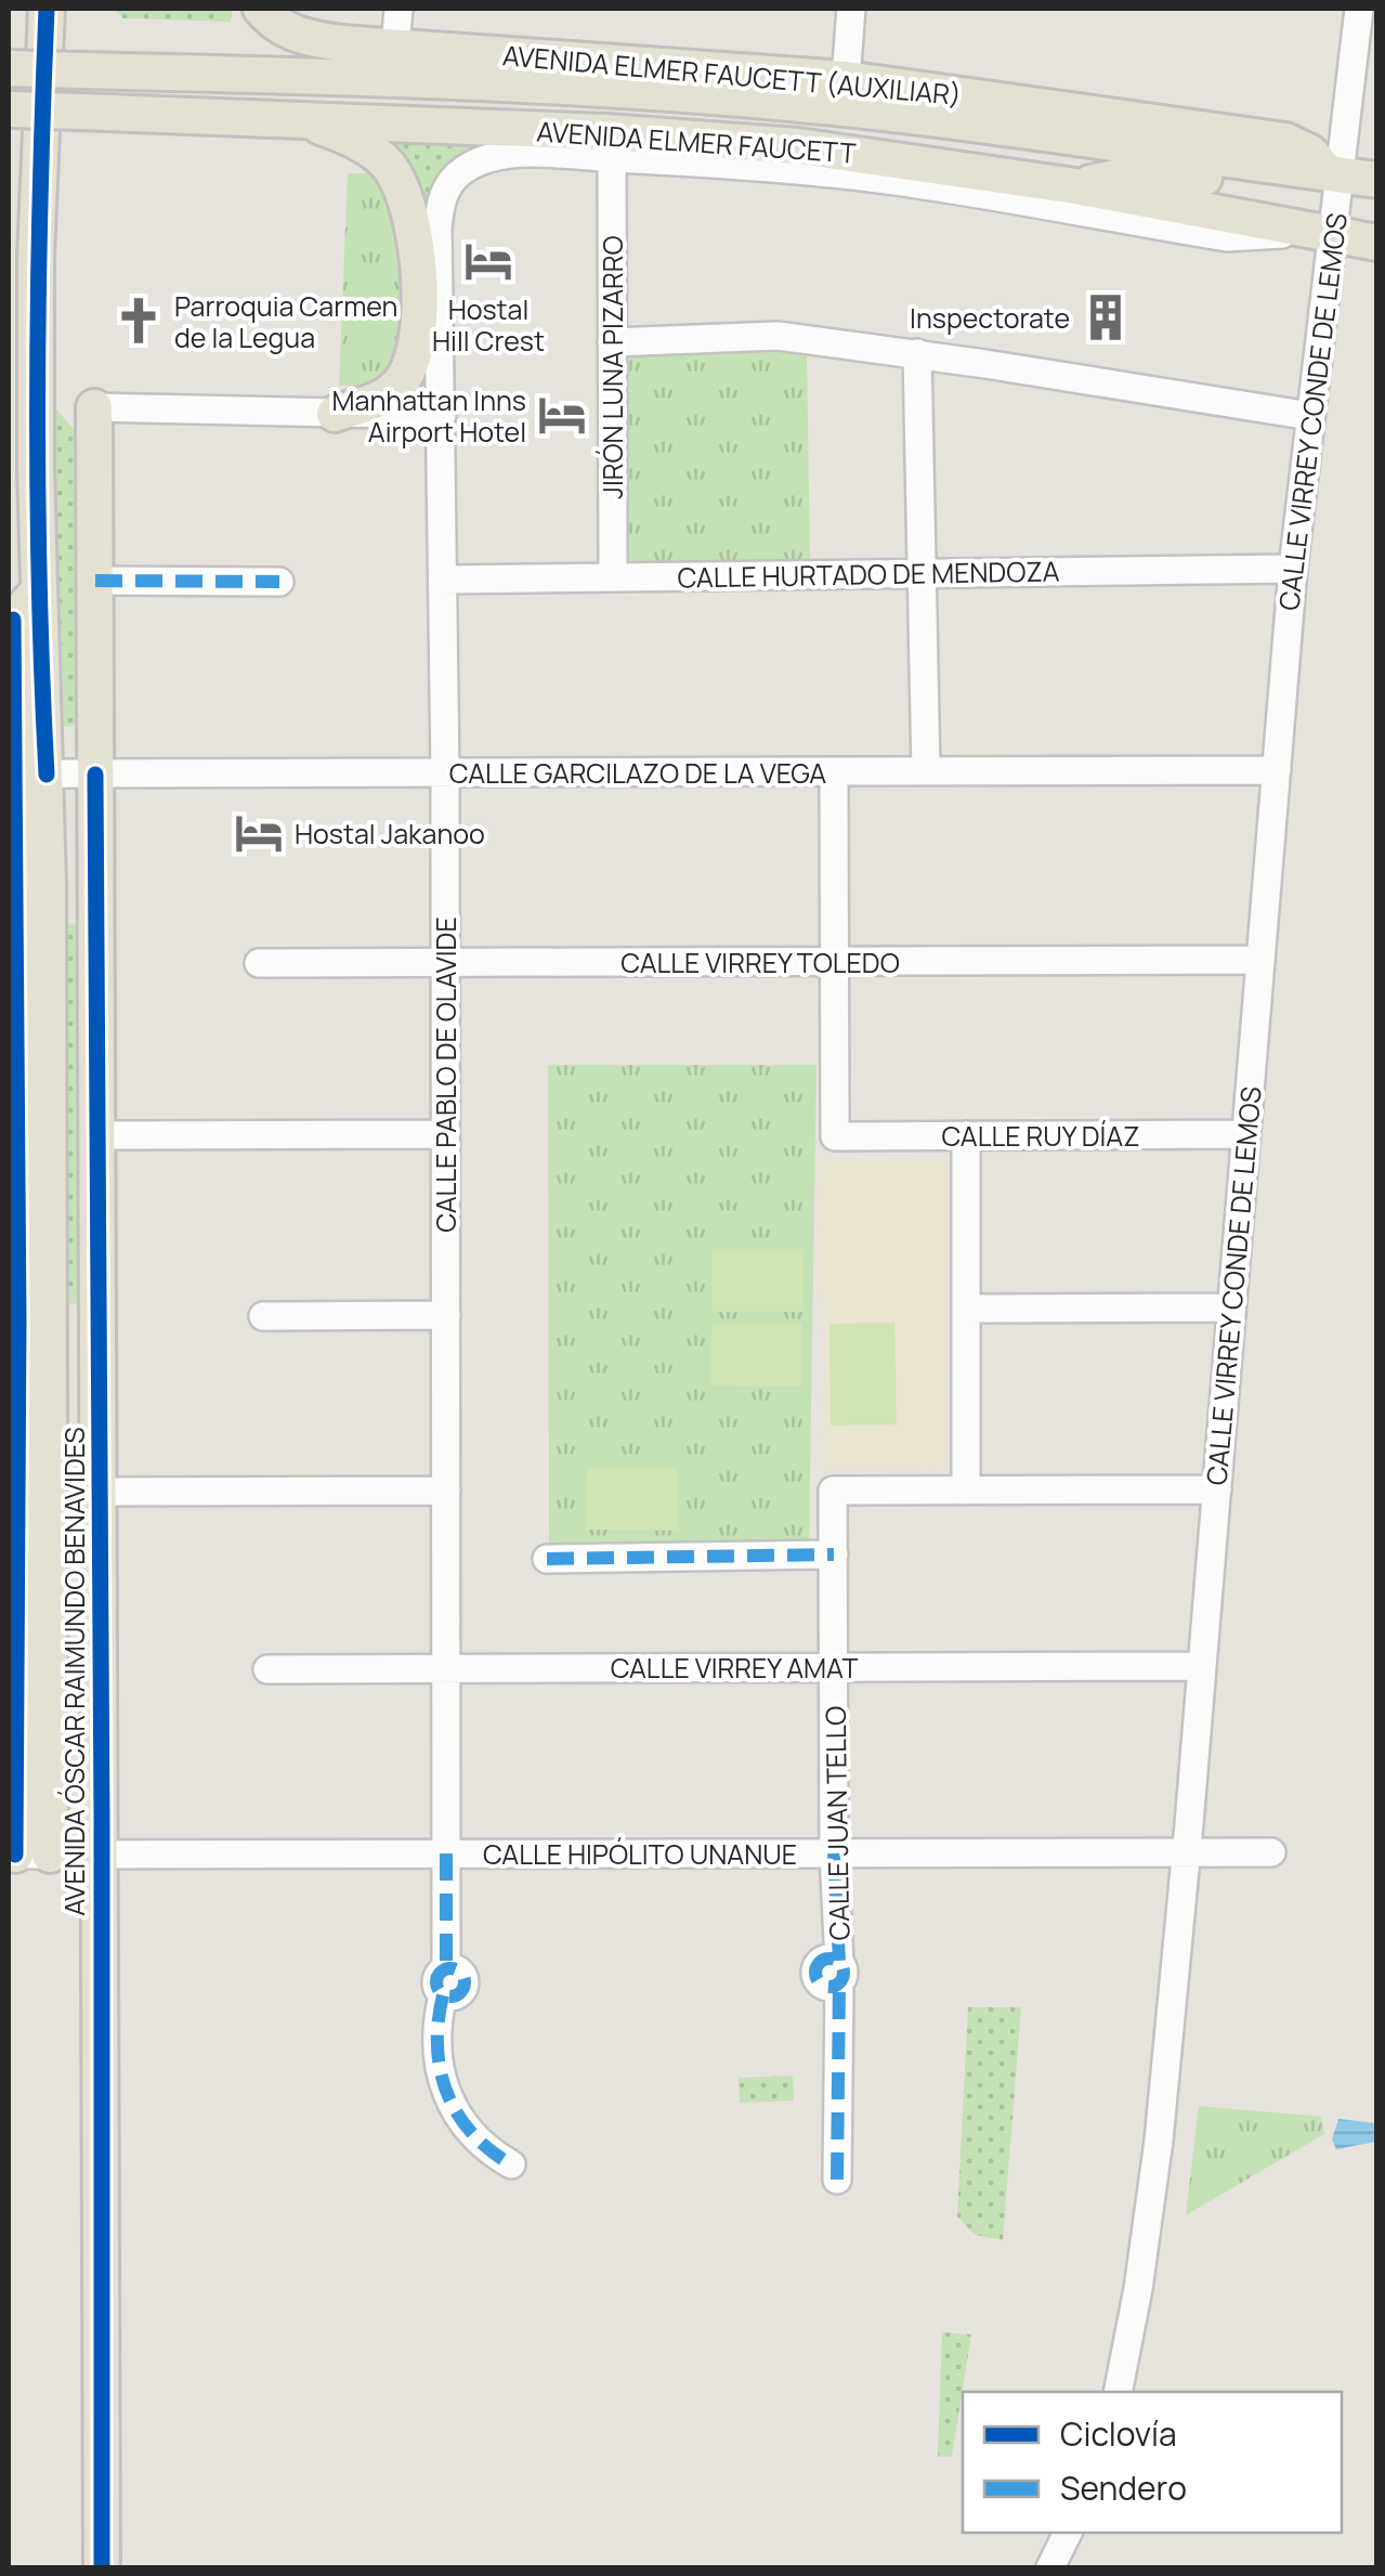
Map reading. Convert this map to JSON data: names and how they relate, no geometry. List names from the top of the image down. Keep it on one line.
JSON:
{"streets":{"main road":["AVENIDA ELMER FAUCETT (AUXILIAR)","AVENIDA ELMER FAUCETT","AVENIDA ÓSCAR RAIMUNDO BENAVIDES"],"street":["JIRÓN LUNA PIZARRO","CALLE VIRREY CONDE DE LEMOS","CALLE HURTADO DE MENDOZA","CALLE GARCILAZO DE LA VEGA","CALLE VIRREY TOLEDO","CALLE PABLO DE OLAVIDE","CALLE RUY DÍAZ","CALLE VIRREY AMAT","CALLE JUAN TELLO","CALLE HIPÓLITO UNANUE"]},"crossings":[["AVENIDA ELMER FAUCETT (AUXILIAR)","AVENIDA ELMER FAUCETT"],["AVENIDA ELMER FAUCETT (AUXILIAR)","CALLE VIRREY CONDE DE LEMOS"],["AVENIDA ELMER FAUCETT","CALLE VIRREY CONDE DE LEMOS"],["JIRÓN LUNA PIZARRO","CALLE HURTADO DE MENDOZA"],["JIRÓN LUNA PIZARRO","CALLE PABLO DE OLAVIDE"],["CALLE VIRREY CONDE DE LEMOS","CALLE HURTADO DE MENDOZA"],["CALLE VIRREY CONDE DE LEMOS","CALLE GARCILAZO DE LA VEGA"],["CALLE VIRREY CONDE DE LEMOS","CALLE VIRREY TOLEDO"],["CALLE VIRREY CONDE DE LEMOS","CALLE RUY DÍAZ"],["CALLE VIRREY CONDE DE LEMOS","CALLE VIRREY AMAT"],["CALLE VIRREY CONDE DE LEMOS","CALLE HIPÓLITO UNANUE"],["CALLE HURTADO DE MENDOZA","CALLE PABLO DE OLAVIDE"],["CALLE GARCILAZO DE LA VEGA","CALLE PABLO DE OLAVIDE"],["CALLE GARCILAZO DE LA VEGA","AVENIDA ÓSCAR RAIMUNDO BENAVIDES"],["CALLE VIRREY TOLEDO","CALLE PABLO DE OLAVIDE"],["CALLE VIRREY TOLEDO","CALLE RUY DÍAZ"],["CALLE PABLO DE OLAVIDE","CALLE VIRREY AMAT"],["CALLE PABLO DE OLAVIDE","CALLE HIPÓLITO UNANUE"],["CALLE VIRREY AMAT","CALLE JUAN TELLO"],["AVENIDA ÓSCAR RAIMUNDO BENAVIDES","CALLE HIPÓLITO UNANUE"],["CALLE JUAN TELLO","CALLE HIPÓLITO UNANUE"]],"places":{"hotel":["Hostal Hill Crest","Manhattan Inns Airport Hotel","Hostal Jakanoo"],"building":["Inspectorate"],"church":["Parroquia Carmen de la Legua"]},"legend":["Ciclovía","Sendero"]}
